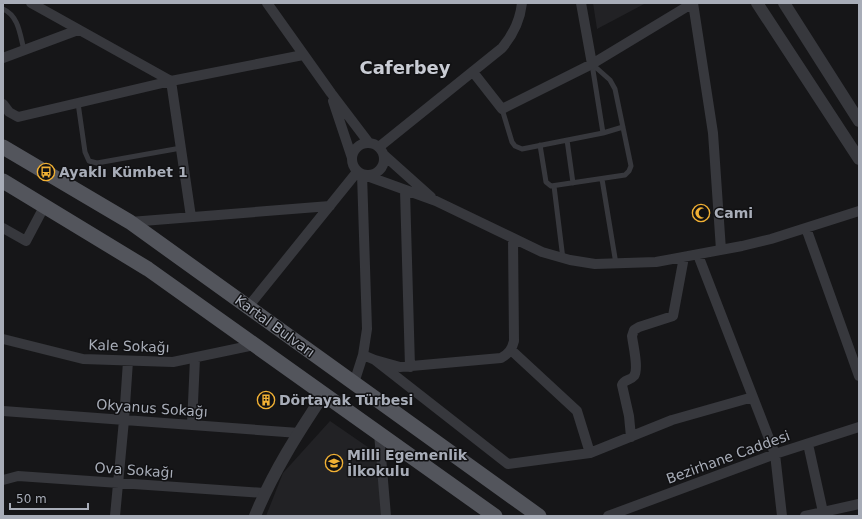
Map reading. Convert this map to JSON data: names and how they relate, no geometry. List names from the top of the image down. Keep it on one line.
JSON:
{"streets":{"main road":["Kartal Bulvarı"],"street":["Kale Sokağı","Okyanus Sokağı","Bezirhane Caddesi","Ova Sokağı"]},"crossings":[["Kartal Bulvarı","Kale Sokağı"]],"districts":["Caferbey"],"places":{"bus stop":["Ayaklı Kümbet 1"],"mosque":["Cami"],"building":["Dörtayak Türbesi"],"school or university":["Milli Egemenlik İlkokulu"]},"scale_bar":"50 m"}
